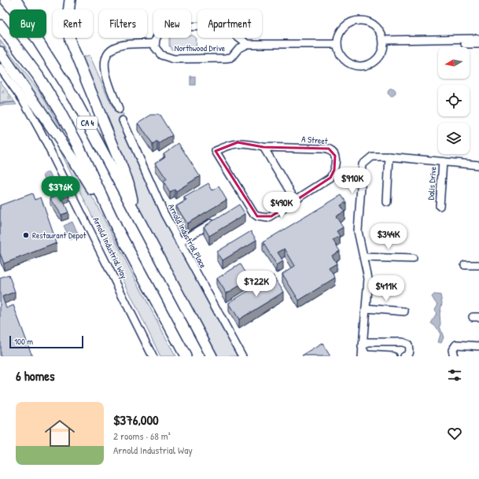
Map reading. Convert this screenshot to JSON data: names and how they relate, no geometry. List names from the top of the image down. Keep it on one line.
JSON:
{"streets":{"highway":["CA 4"],"street":["Northwood Drive","A Street","Dalis Drive","Arnold Industrial Place","Arnold Industrial Way"]},"places":["Restaurant Depot"],"scale_bar":"100 m","north":"left","page":{"chip":["Buy","Rent","Filters","New","Apartment"],"price":["$910K","$376K","$490K","$344K","$722K","$411K"],"scale":"100 m","heading":"6 homes","list":[{"name":"$376,000","note":"2 rooms · 68 m² · Arnold Industrial Way"}]}}
